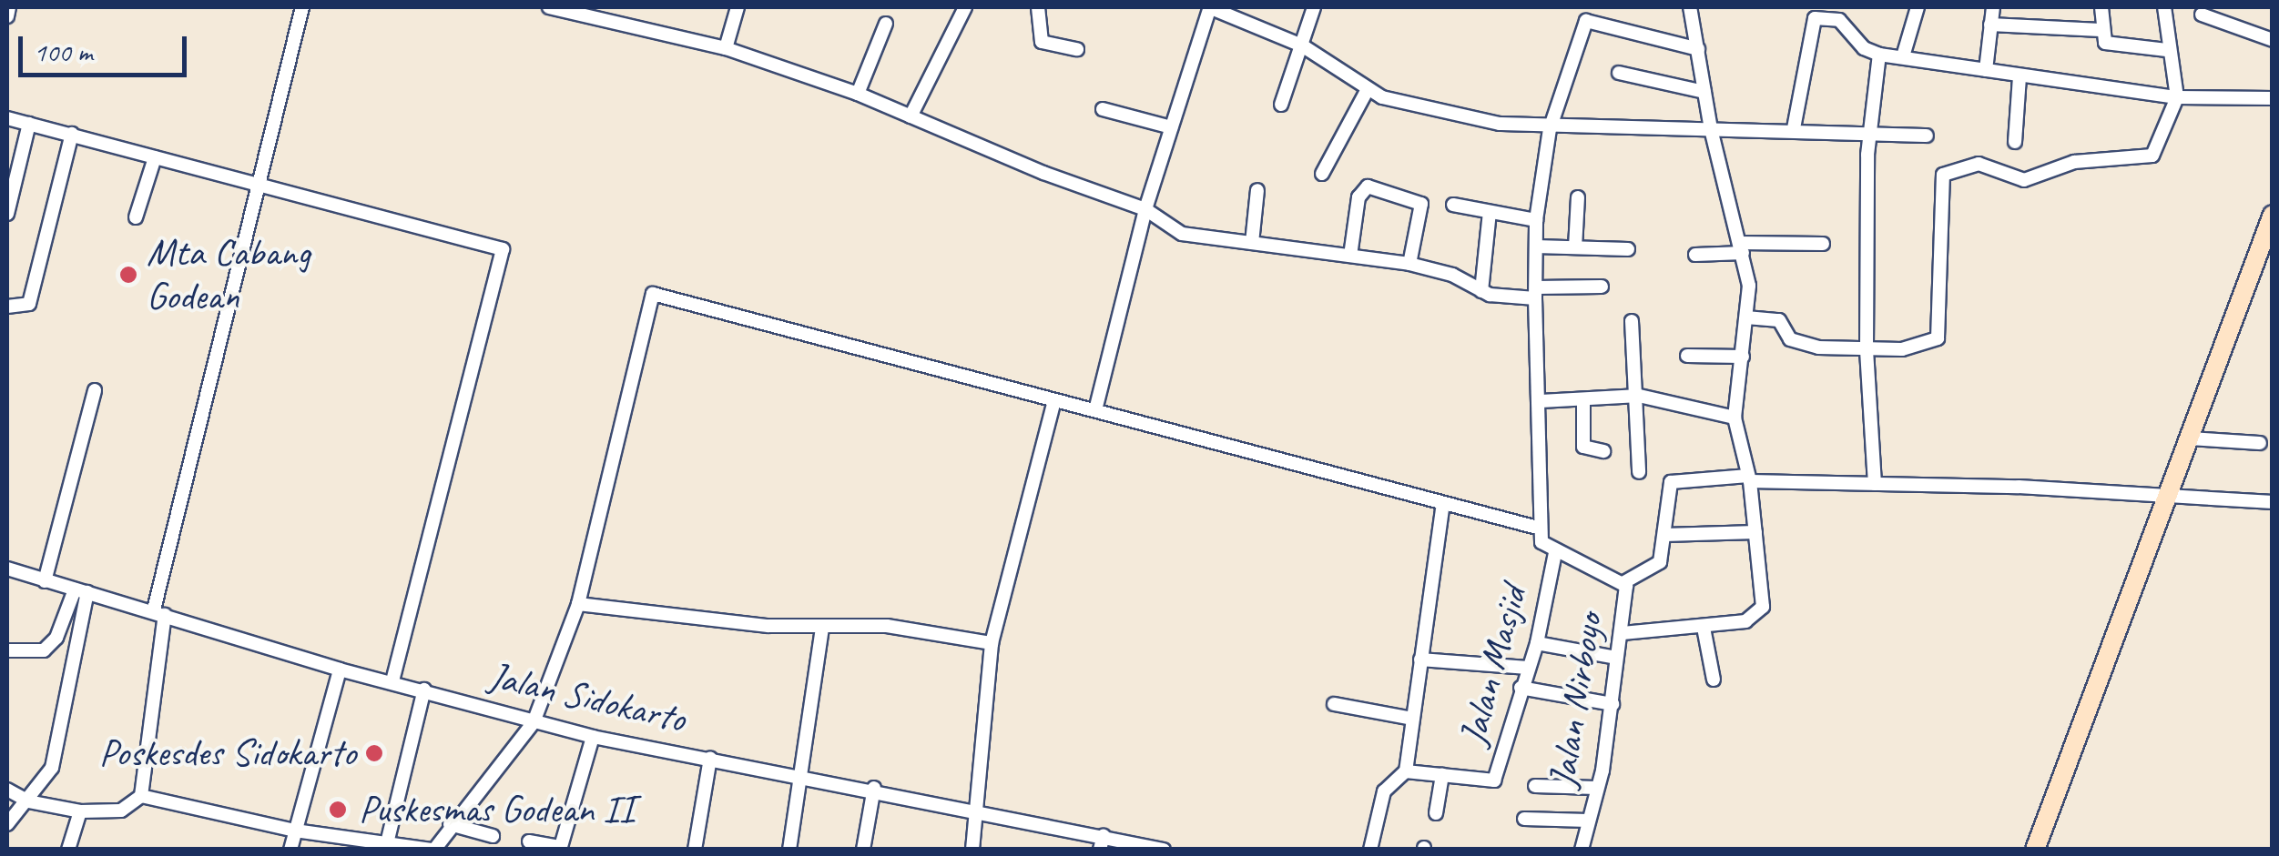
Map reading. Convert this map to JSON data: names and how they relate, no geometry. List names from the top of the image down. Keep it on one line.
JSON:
{"streets":{"street":["Jalan Masjid","Jalan Sidokarto","Jalan Nirboyo"]},"crossings":[["Jalan Masjid","Jalan Nirboyo"]],"places":["Mta Cabang Godean","Poskesdes Sidokarto","Puskesmas Godean II"],"scale_bar":"100 m"}
